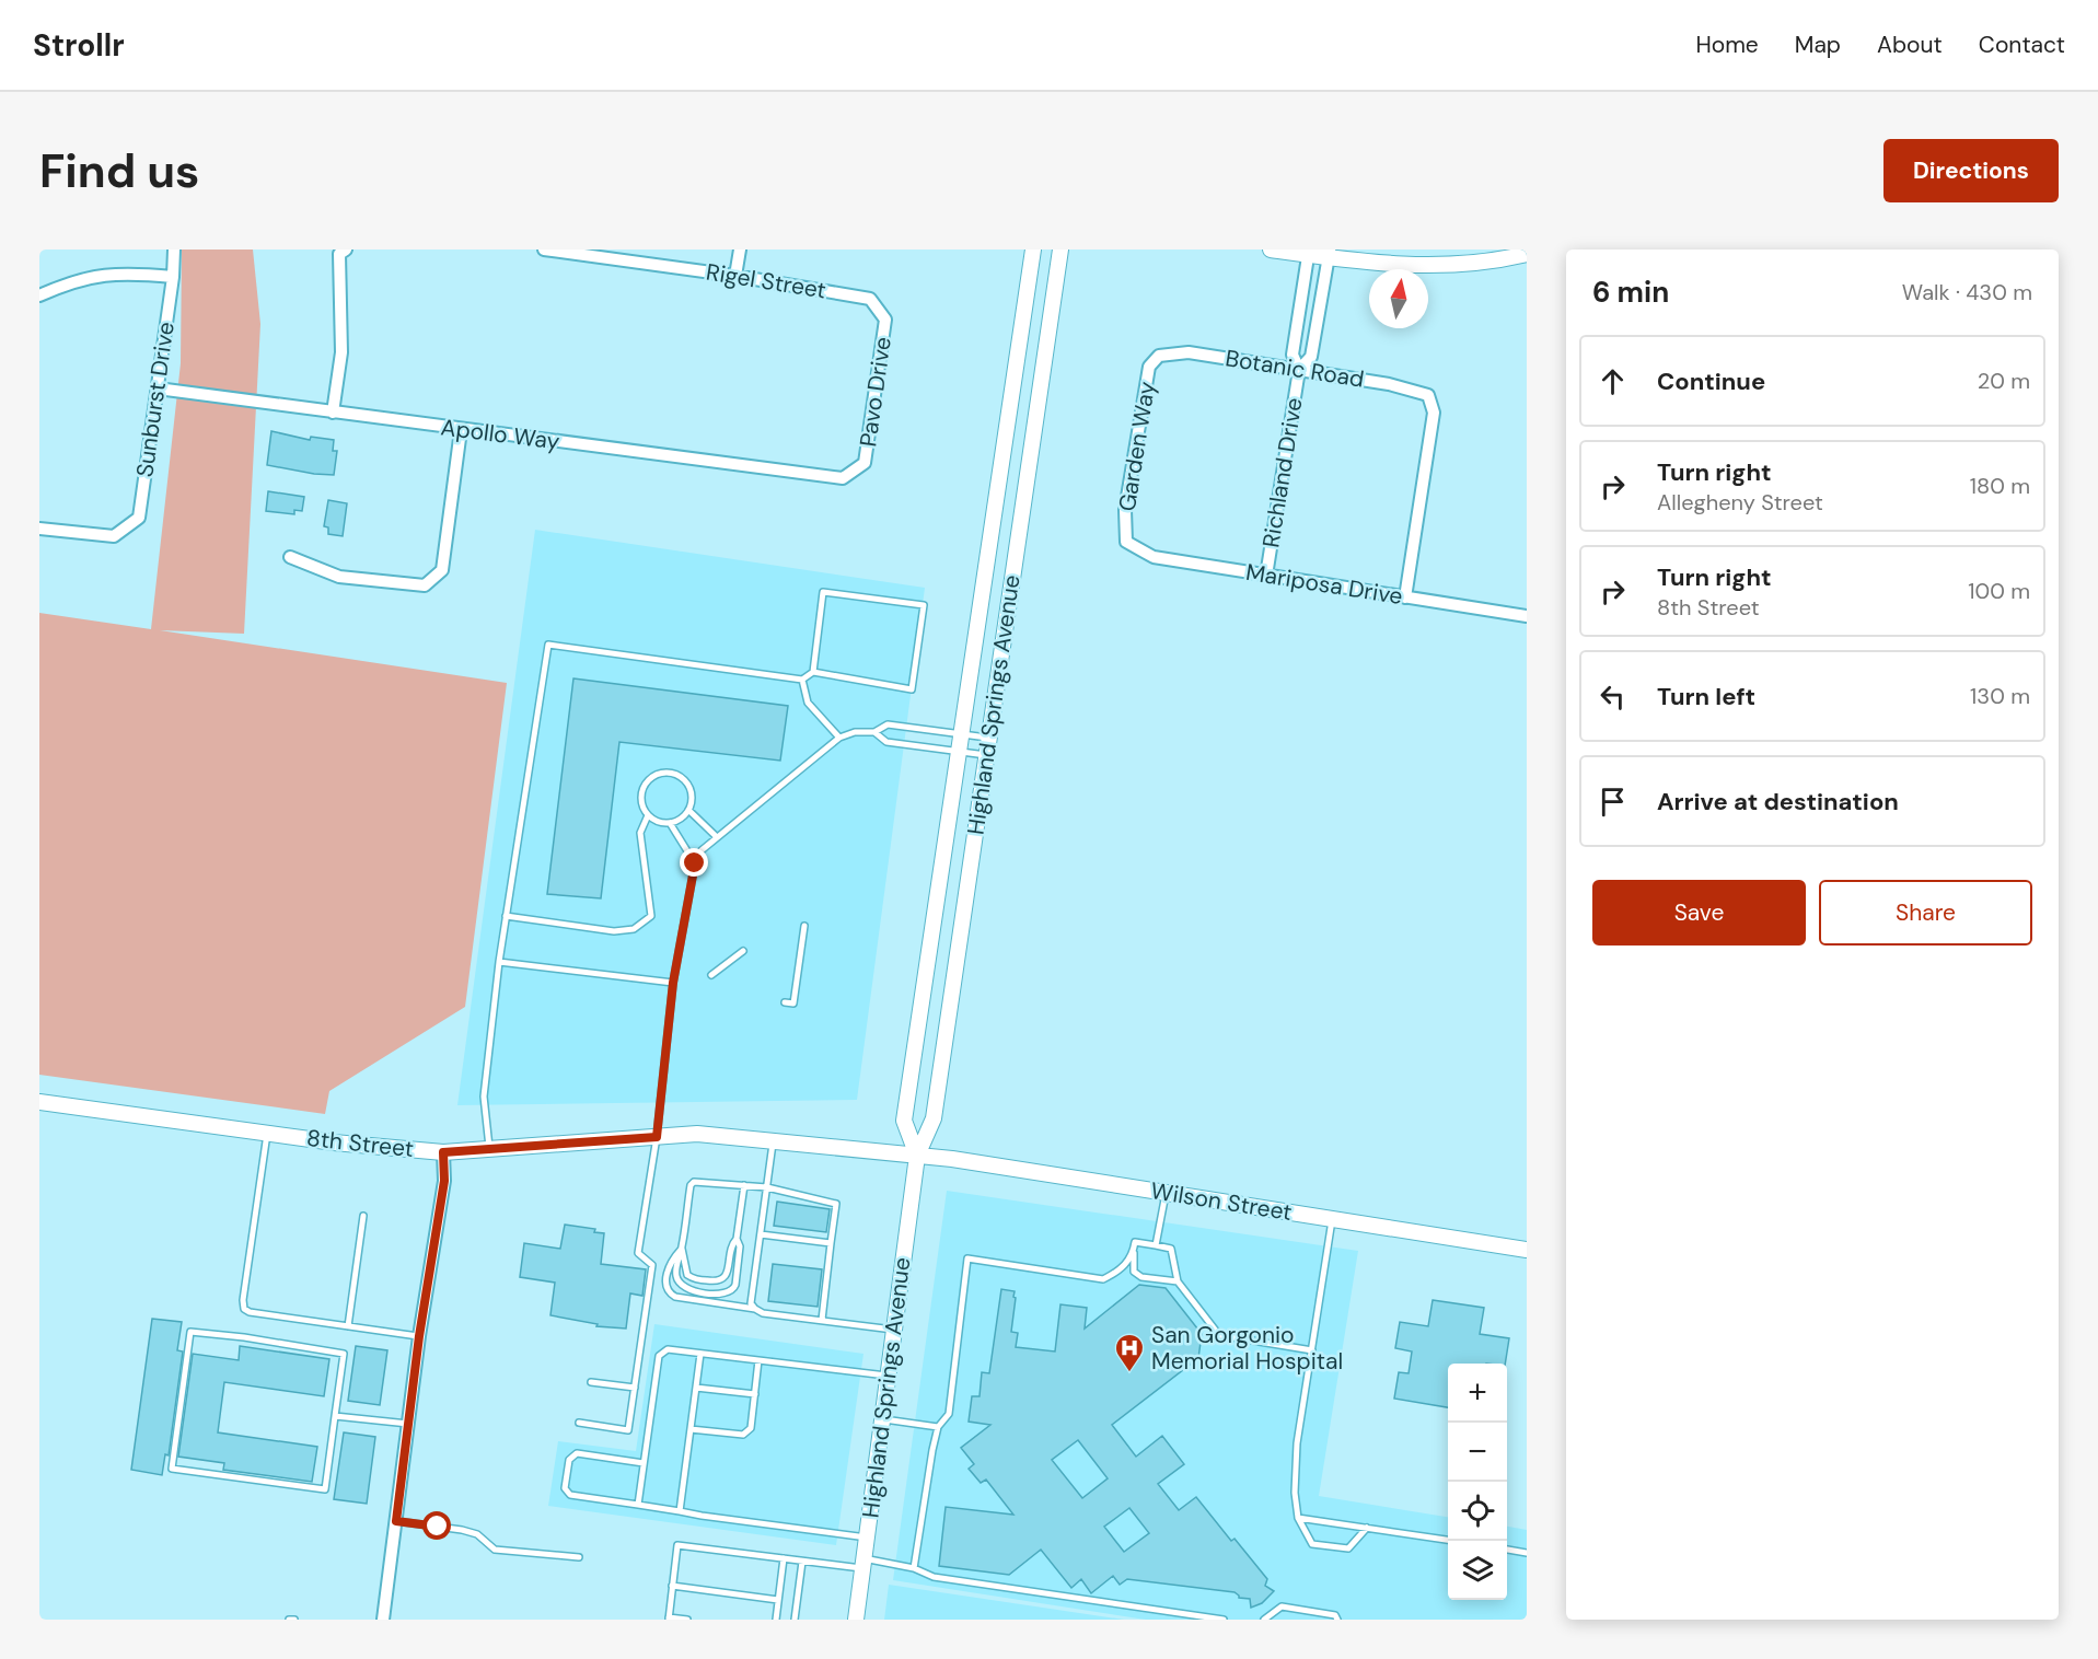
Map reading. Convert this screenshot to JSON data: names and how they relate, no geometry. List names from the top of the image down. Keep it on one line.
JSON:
{"streets":{"main road":["Highland Springs Avenue","8th Street","Wilson Street"],"street":["Rigel Street","Botanic Road","Pavo Drive","Sunburst Drive","Apollo Way","Garden Way","Richland Drive","Mariposa Drive"]},"crossings":[["Rigel Street","Pavo Drive"],["Botanic Road","Garden Way"],["Botanic Road","Richland Drive"],["Botanic Road","Mariposa Drive"],["Pavo Drive","Apollo Way"],["Sunburst Drive","Apollo Way"],["Garden Way","Mariposa Drive"],["Richland Drive","Mariposa Drive"],["Highland Springs Avenue","8th Street"],["Highland Springs Avenue","Wilson Street"],["8th Street","Wilson Street"]],"places":{"hospital":["San Gorgonio Memorial Hospital"]},"north":"top","page":{"header":"Strollr","nav":["Home","Map","About","Contact"],"buttons":["Directions",["Save","Share"]],"title":"Find us","heading":["6 min","Walk · 430 m"],"list":[["Continue","20 m"],["Turn right","Allegheny Street","180 m"],["Turn right","8th Street","100 m"],["Turn left","130 m"],"Arrive at destination"],"map_buttons":["+","−"]}}
